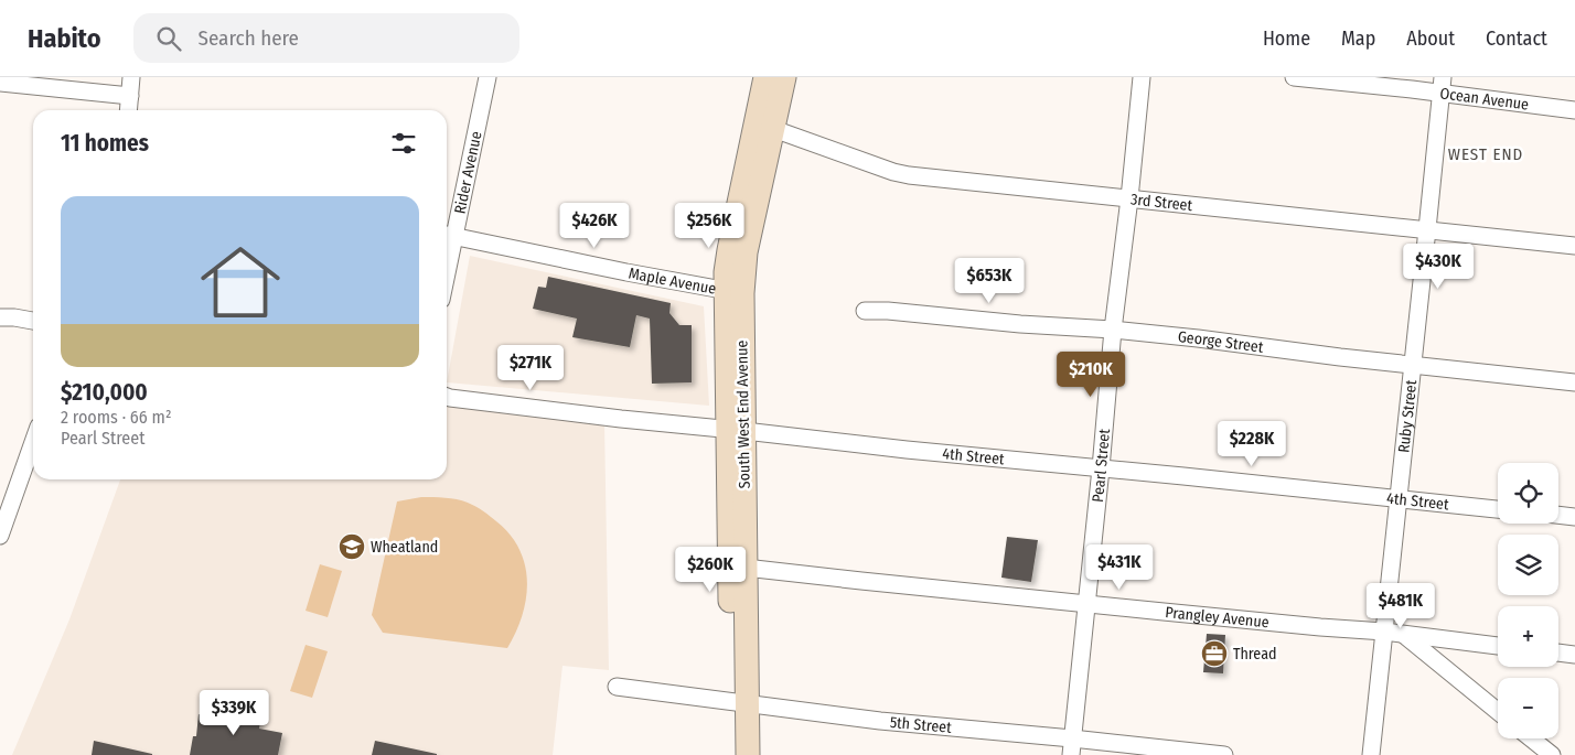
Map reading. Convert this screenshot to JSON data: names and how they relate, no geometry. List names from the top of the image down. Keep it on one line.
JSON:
{"streets":{"main road":["South West End Avenue"],"street":["Ocean Avenue","Rider Avenue","3rd Street","Maple Avenue","George Street","Ruby Street","4th Street","Pearl Street","Prangley Avenue","5th Street"]},"crossings":[["Ocean Avenue","Ruby Street"],["Rider Avenue","Maple Avenue"],["3rd Street","South West End Avenue"],["3rd Street","Ruby Street"],["3rd Street","Pearl Street"],["Maple Avenue","South West End Avenue"],["George Street","Ruby Street"],["George Street","Pearl Street"],["South West End Avenue","4th Street"],["South West End Avenue","Prangley Avenue"],["South West End Avenue","5th Street"],["Ruby Street","4th Street"],["Ruby Street","Prangley Avenue"],["4th Street","Pearl Street"],["Pearl Street","Prangley Avenue"],["Pearl Street","5th Street"]],"districts":["WEST END"],"places":{"school or university":["Wheatland"],"office":["Thread"]},"page":{"header":"Habito","search":"Search here","nav":["Home","Map","About","Contact"],"heading":"11 homes","list":[{"name":"$210,000","note":"2 rooms · 66 m² · Pearl Street"}],"price":["$426K","$256K","$430K","$653K","$271K","$210K","$228K","$431K","$260K","$481K","$339K"],"map_buttons":["+","−"]}}
